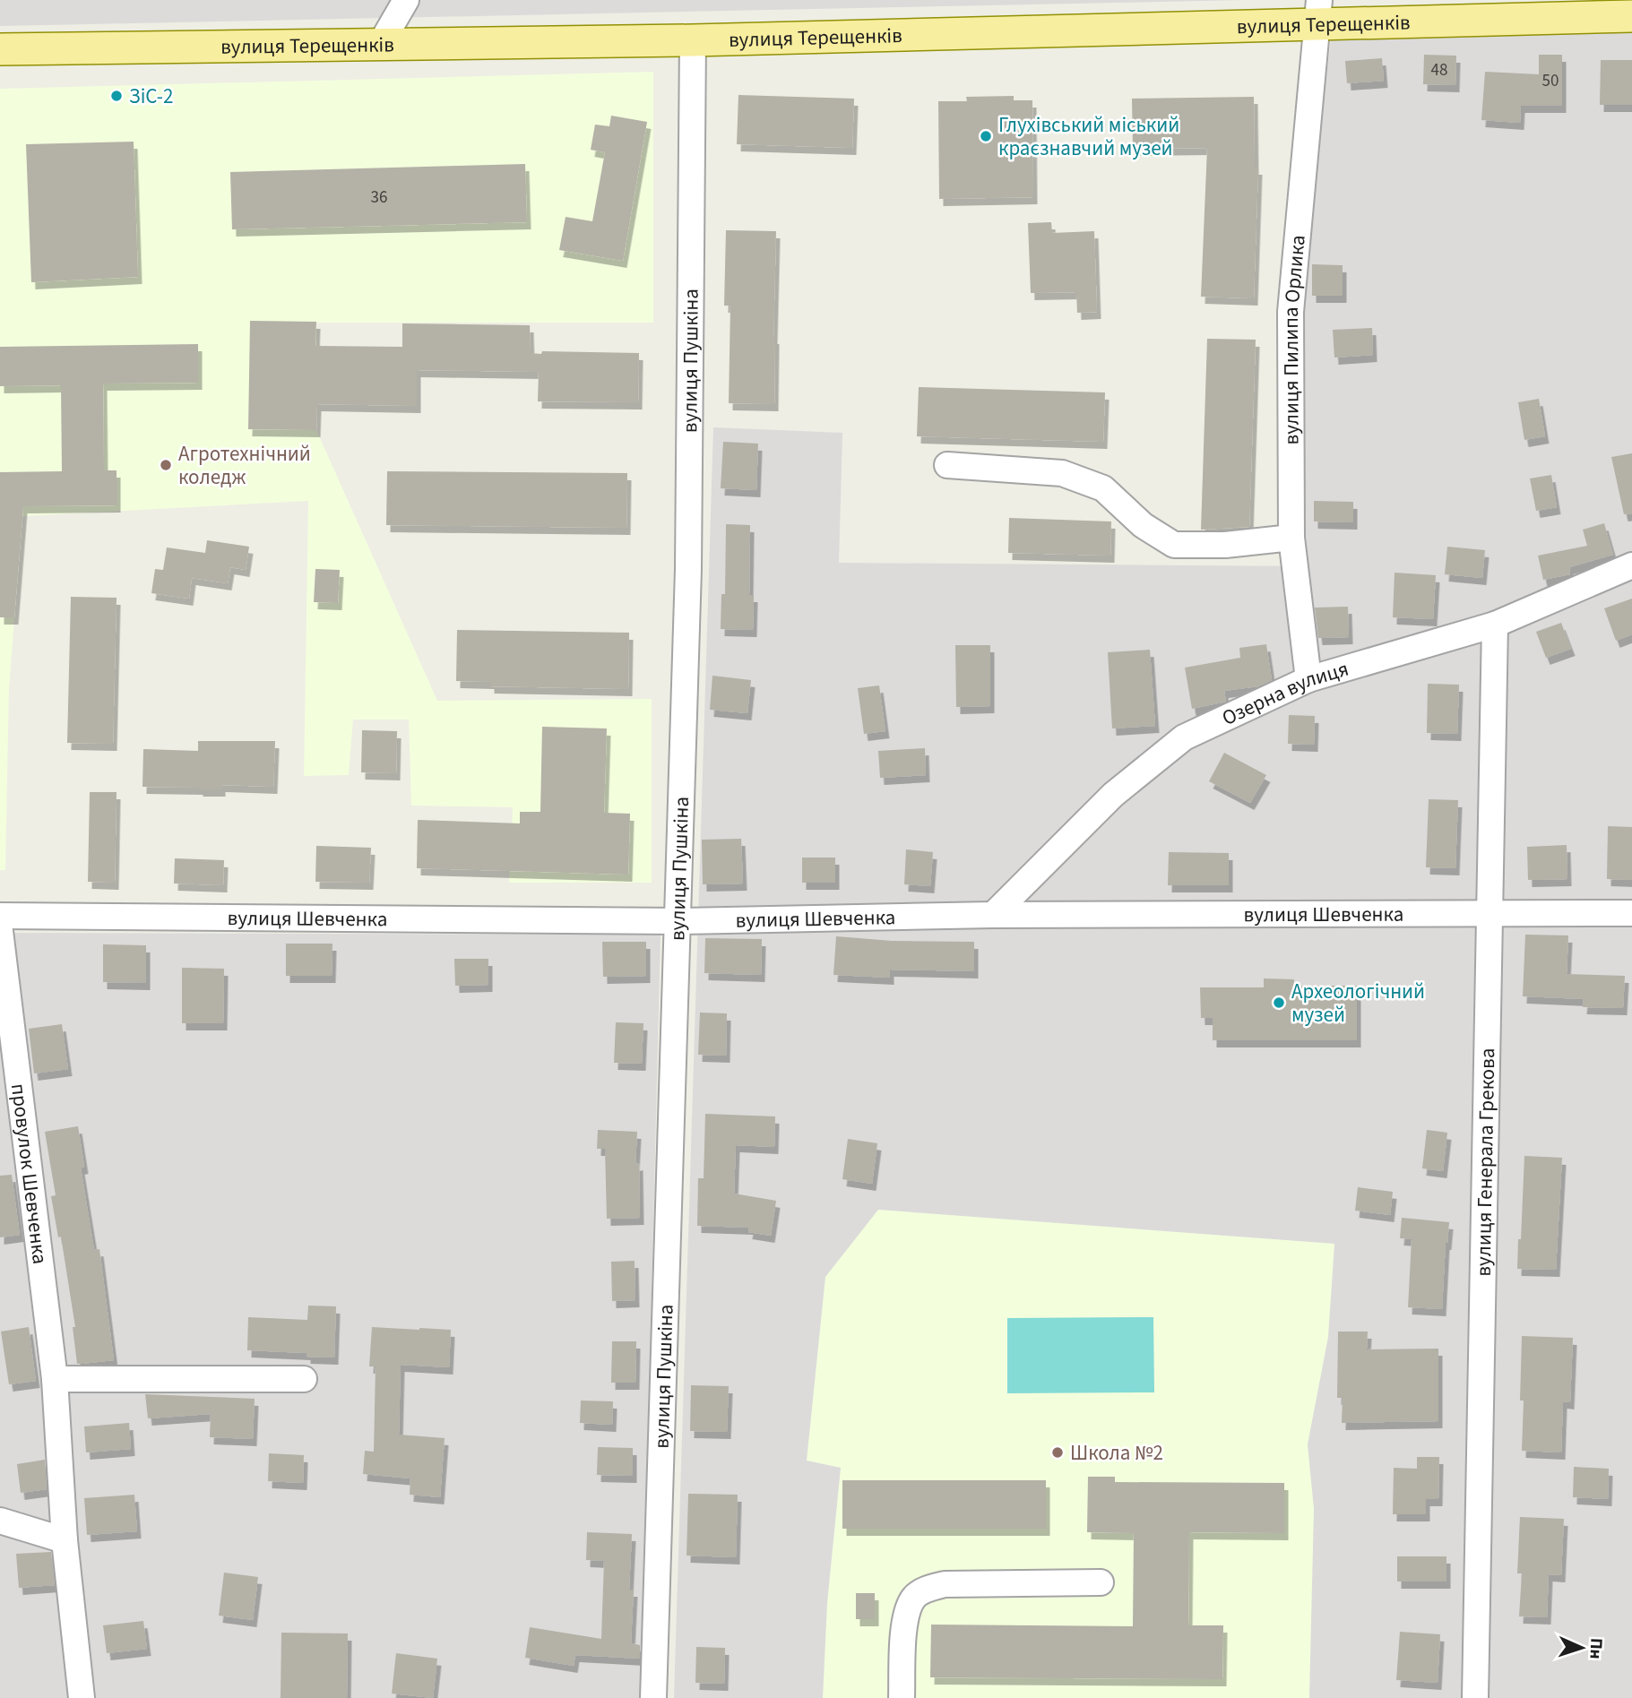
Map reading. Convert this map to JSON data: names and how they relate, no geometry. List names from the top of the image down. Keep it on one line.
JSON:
{"streets":{"main road":["вулиця Терещенків"],"street":["вулиця Пилипа Орлика","вулиця Пушкіна","Озерна вулиця","вулиця Шевченка","вулиця Генерала Грекова","провулок Шевченка"]},"crossings":[["вулиця Терещенків","вулиця Пилипа Орлика"],["вулиця Терещенків","вулиця Пушкіна"],["вулиця Пилипа Орлика","Озерна вулиця"],["вулиця Пушкіна","вулиця Шевченка"],["Озерна вулиця","вулиця Шевченка"],["Озерна вулиця","вулиця Генерала Грекова"],["вулиця Шевченка","вулиця Генерала Грекова"]],"places":["ЗіС-2","Глухівський міський краєзнавчий музей","Агротехнічний коледж","Археологічний музей","Школа №2"],"house_numbers":["48","50","36"],"north":"right"}
